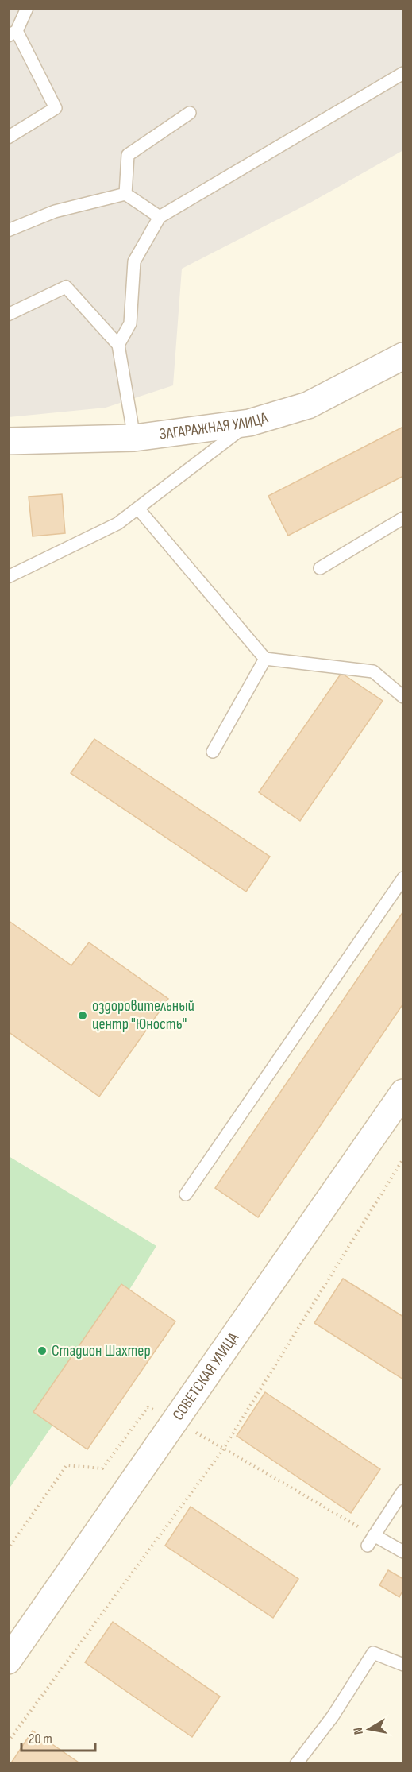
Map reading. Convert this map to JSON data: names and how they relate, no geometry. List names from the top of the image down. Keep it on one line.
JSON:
{"streets":{"main road":["ЗАГАРАЖНАЯ УЛИЦА","СОВЕТСКАЯ УЛИЦА"]},"places":["оздоровительный центр \"Юность\"","Стадион Шахтер"],"scale_bar":"20 m","north":"left"}
